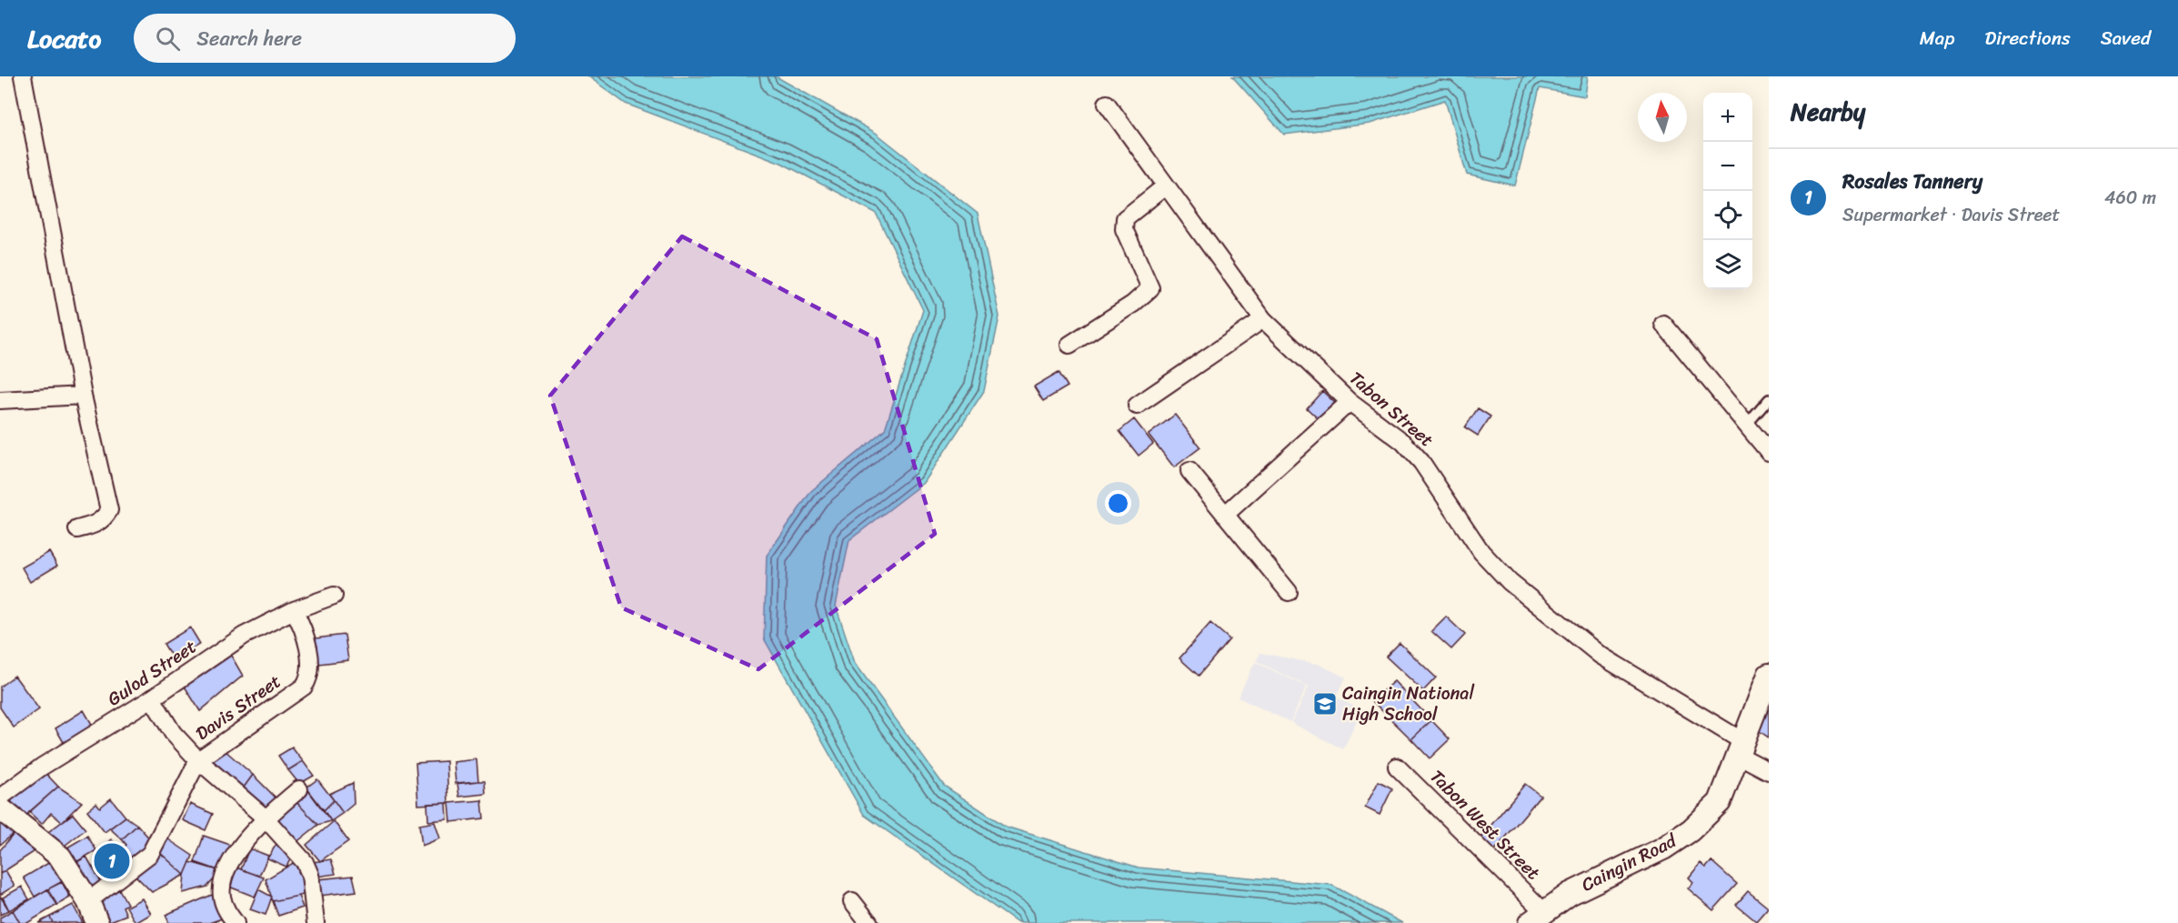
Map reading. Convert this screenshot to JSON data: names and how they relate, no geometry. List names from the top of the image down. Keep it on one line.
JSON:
{"streets":{"street":["Tabon Street","Gulod Street","Davis Street","Tabon West Street","Caingin Road"]},"crossings":[["Tabon Street","Caingin Road"],["Gulod Street","Davis Street"],["Tabon West Street","Caingin Road"]],"places":{"school or university":["Caingin National High School"]},"north":"top","page":{"header":"Locato","search":"Search here","nav":["Map","Directions","Saved"],"heading":"Nearby","map_buttons":["+","−"],"list":[{"mark":"1","name":"Rosales Tannery","note":"Supermarket · Davis Street","value":"460 m"}],"pins":"1"}}
